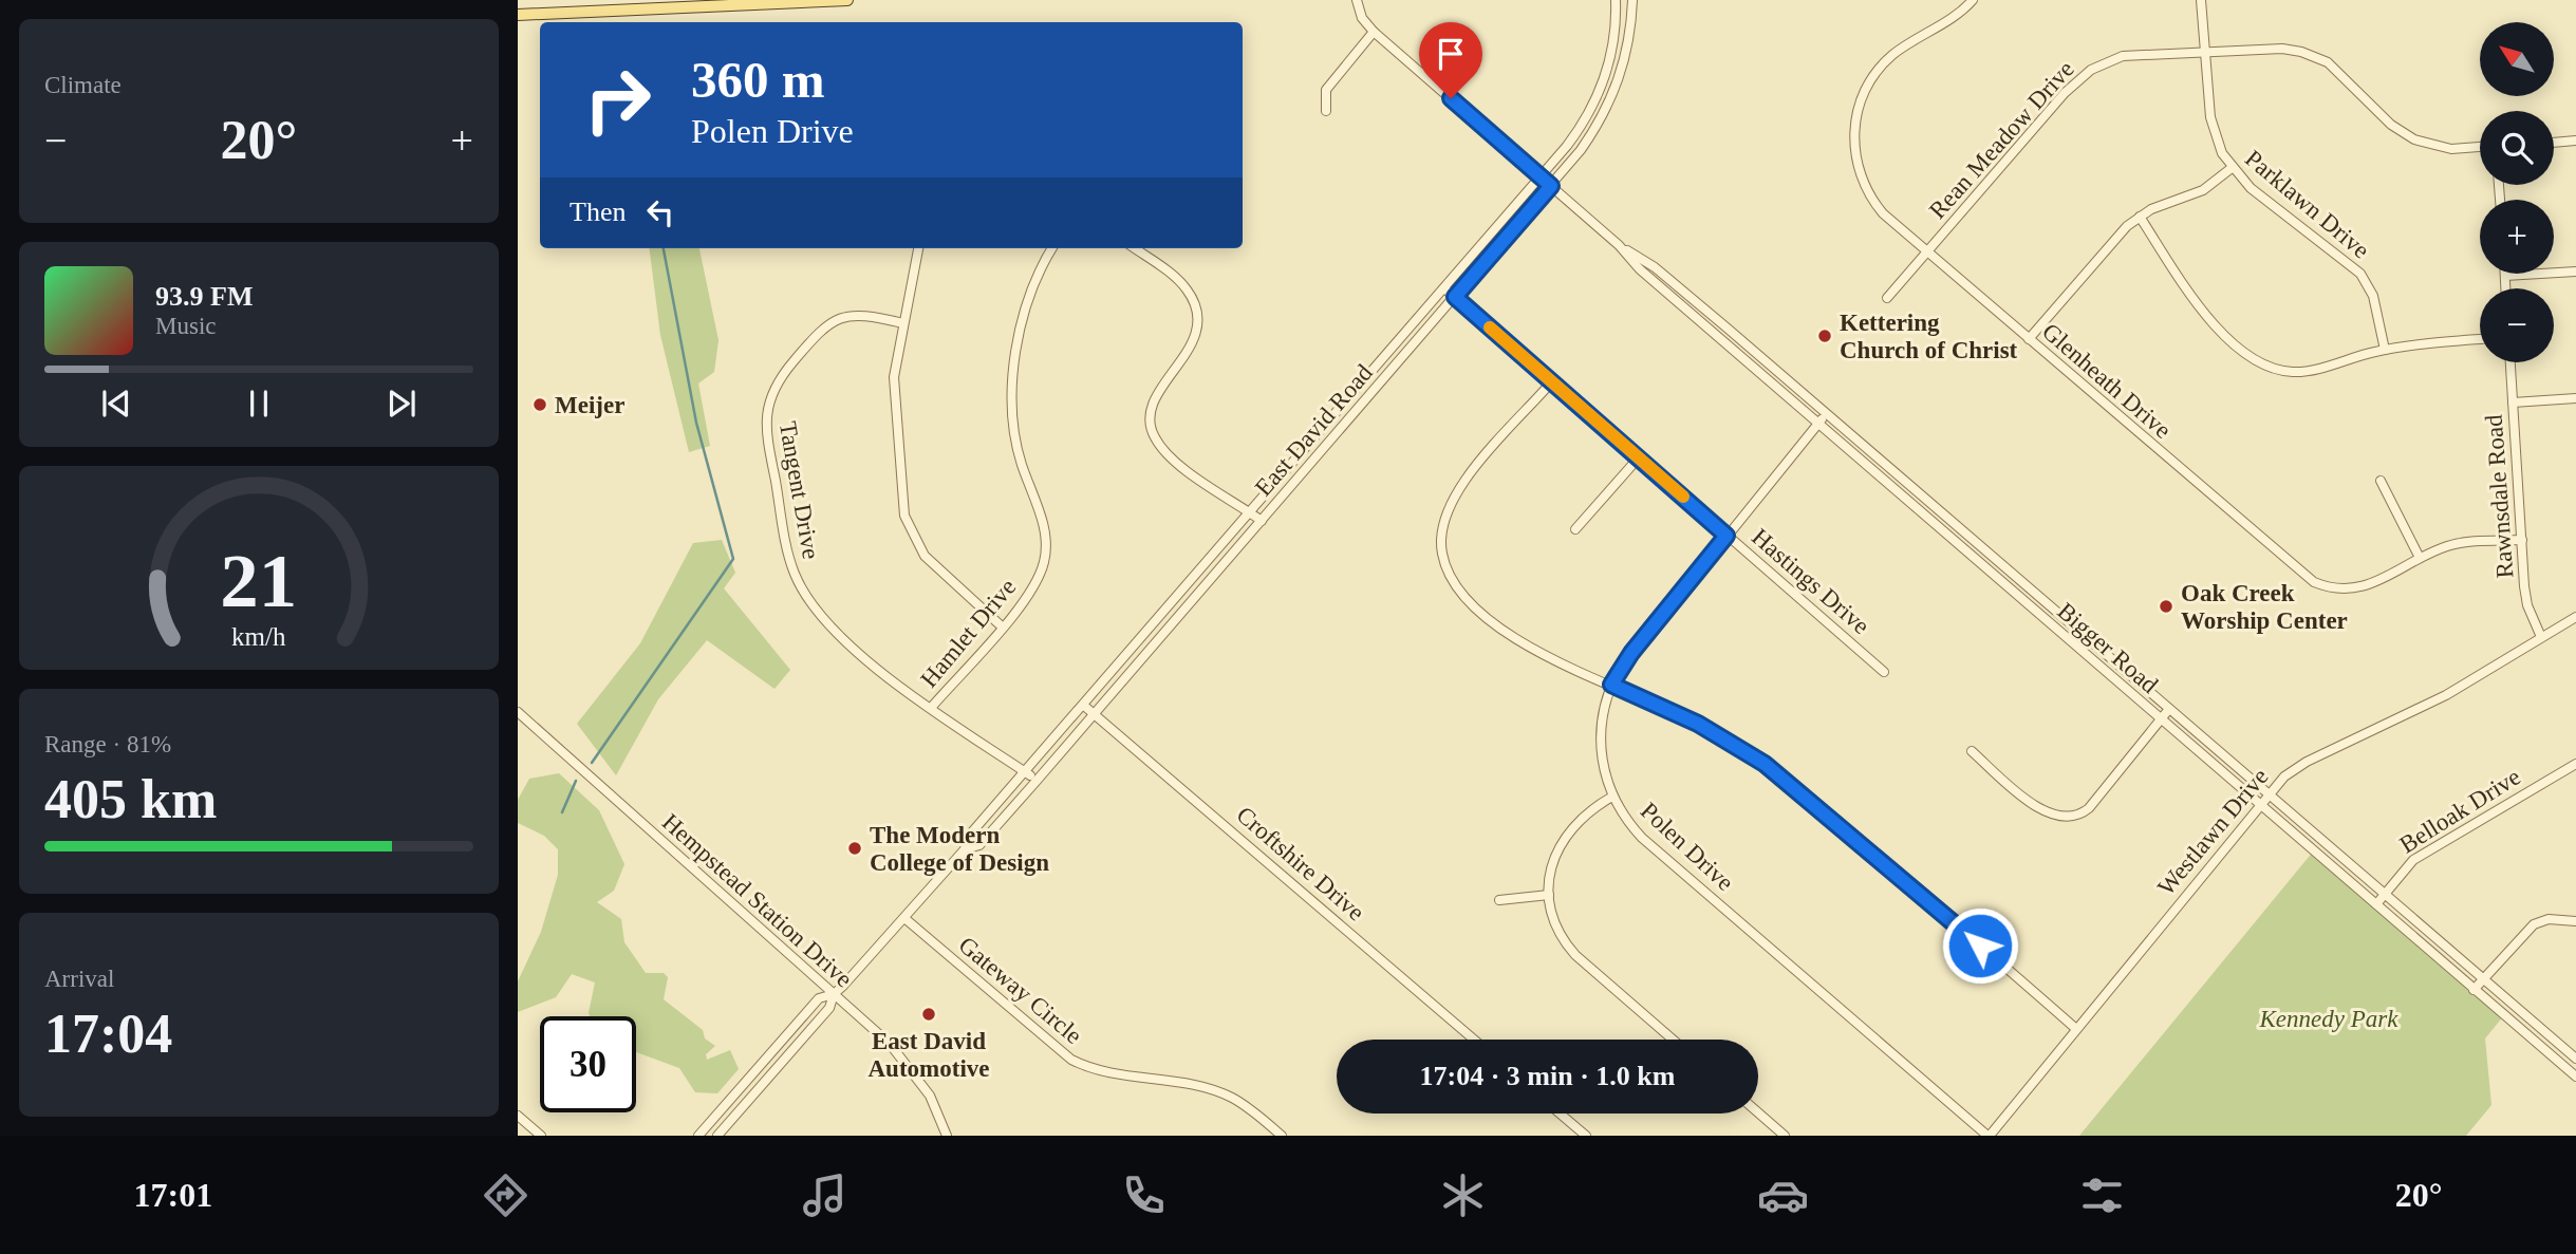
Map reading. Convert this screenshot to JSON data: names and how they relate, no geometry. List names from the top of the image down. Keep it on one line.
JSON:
{"streets":{"street":["Rean Meadow Drive","Parklawn Drive","Glenheath Drive","East David Road","Tangent Drive","Rawnsdale Road","Hastings Drive","Hamlet Drive","Bigger Road","Belloak Drive","Westlawn Drive","Polen Drive","Croftshire Drive","Hempstead Station Drive","Gateway Circle"]},"crossings":[["Rean Meadow Drive","Parklawn Drive"],["Rean Meadow Drive","Glenheath Drive"],["Glenheath Drive","Rawnsdale Road"],["East David Road","Tangent Drive"],["East David Road","Hastings Drive"],["East David Road","Bigger Road"],["East David Road","Croftshire Drive"],["East David Road","Hempstead Station Drive"],["East David Road","Gateway Circle"],["Tangent Drive","Hamlet Drive"],["Rawnsdale Road","Westlawn Drive"],["Hastings Drive","Polen Drive"],["Bigger Road","Belloak Drive"],["Bigger Road","Westlawn Drive"],["Bigger Road","Polen Drive"],["Westlawn Drive","Polen Drive"]],"parks":["Kennedy Park"],"places":["Kettering Church of Christ","Meijer","Oak Creek Worship Center","The Modern College of Design","East David Automotive"],"north":"top left","page":{"tile":["Climate",["Range · 81%","405 km"],["Arrival","17:04"]],"map_buttons":["+","−"],"turn":["360 m","Polen Drive"],"heat":["−","20°","+"],"then":"Then","song":["93.9 FM","Music"],"limit":"30","trip":"17:04 · 3 min · 1.0 km","tabs":["17:01","20°"],"gauge":["21","km/h"]}}
